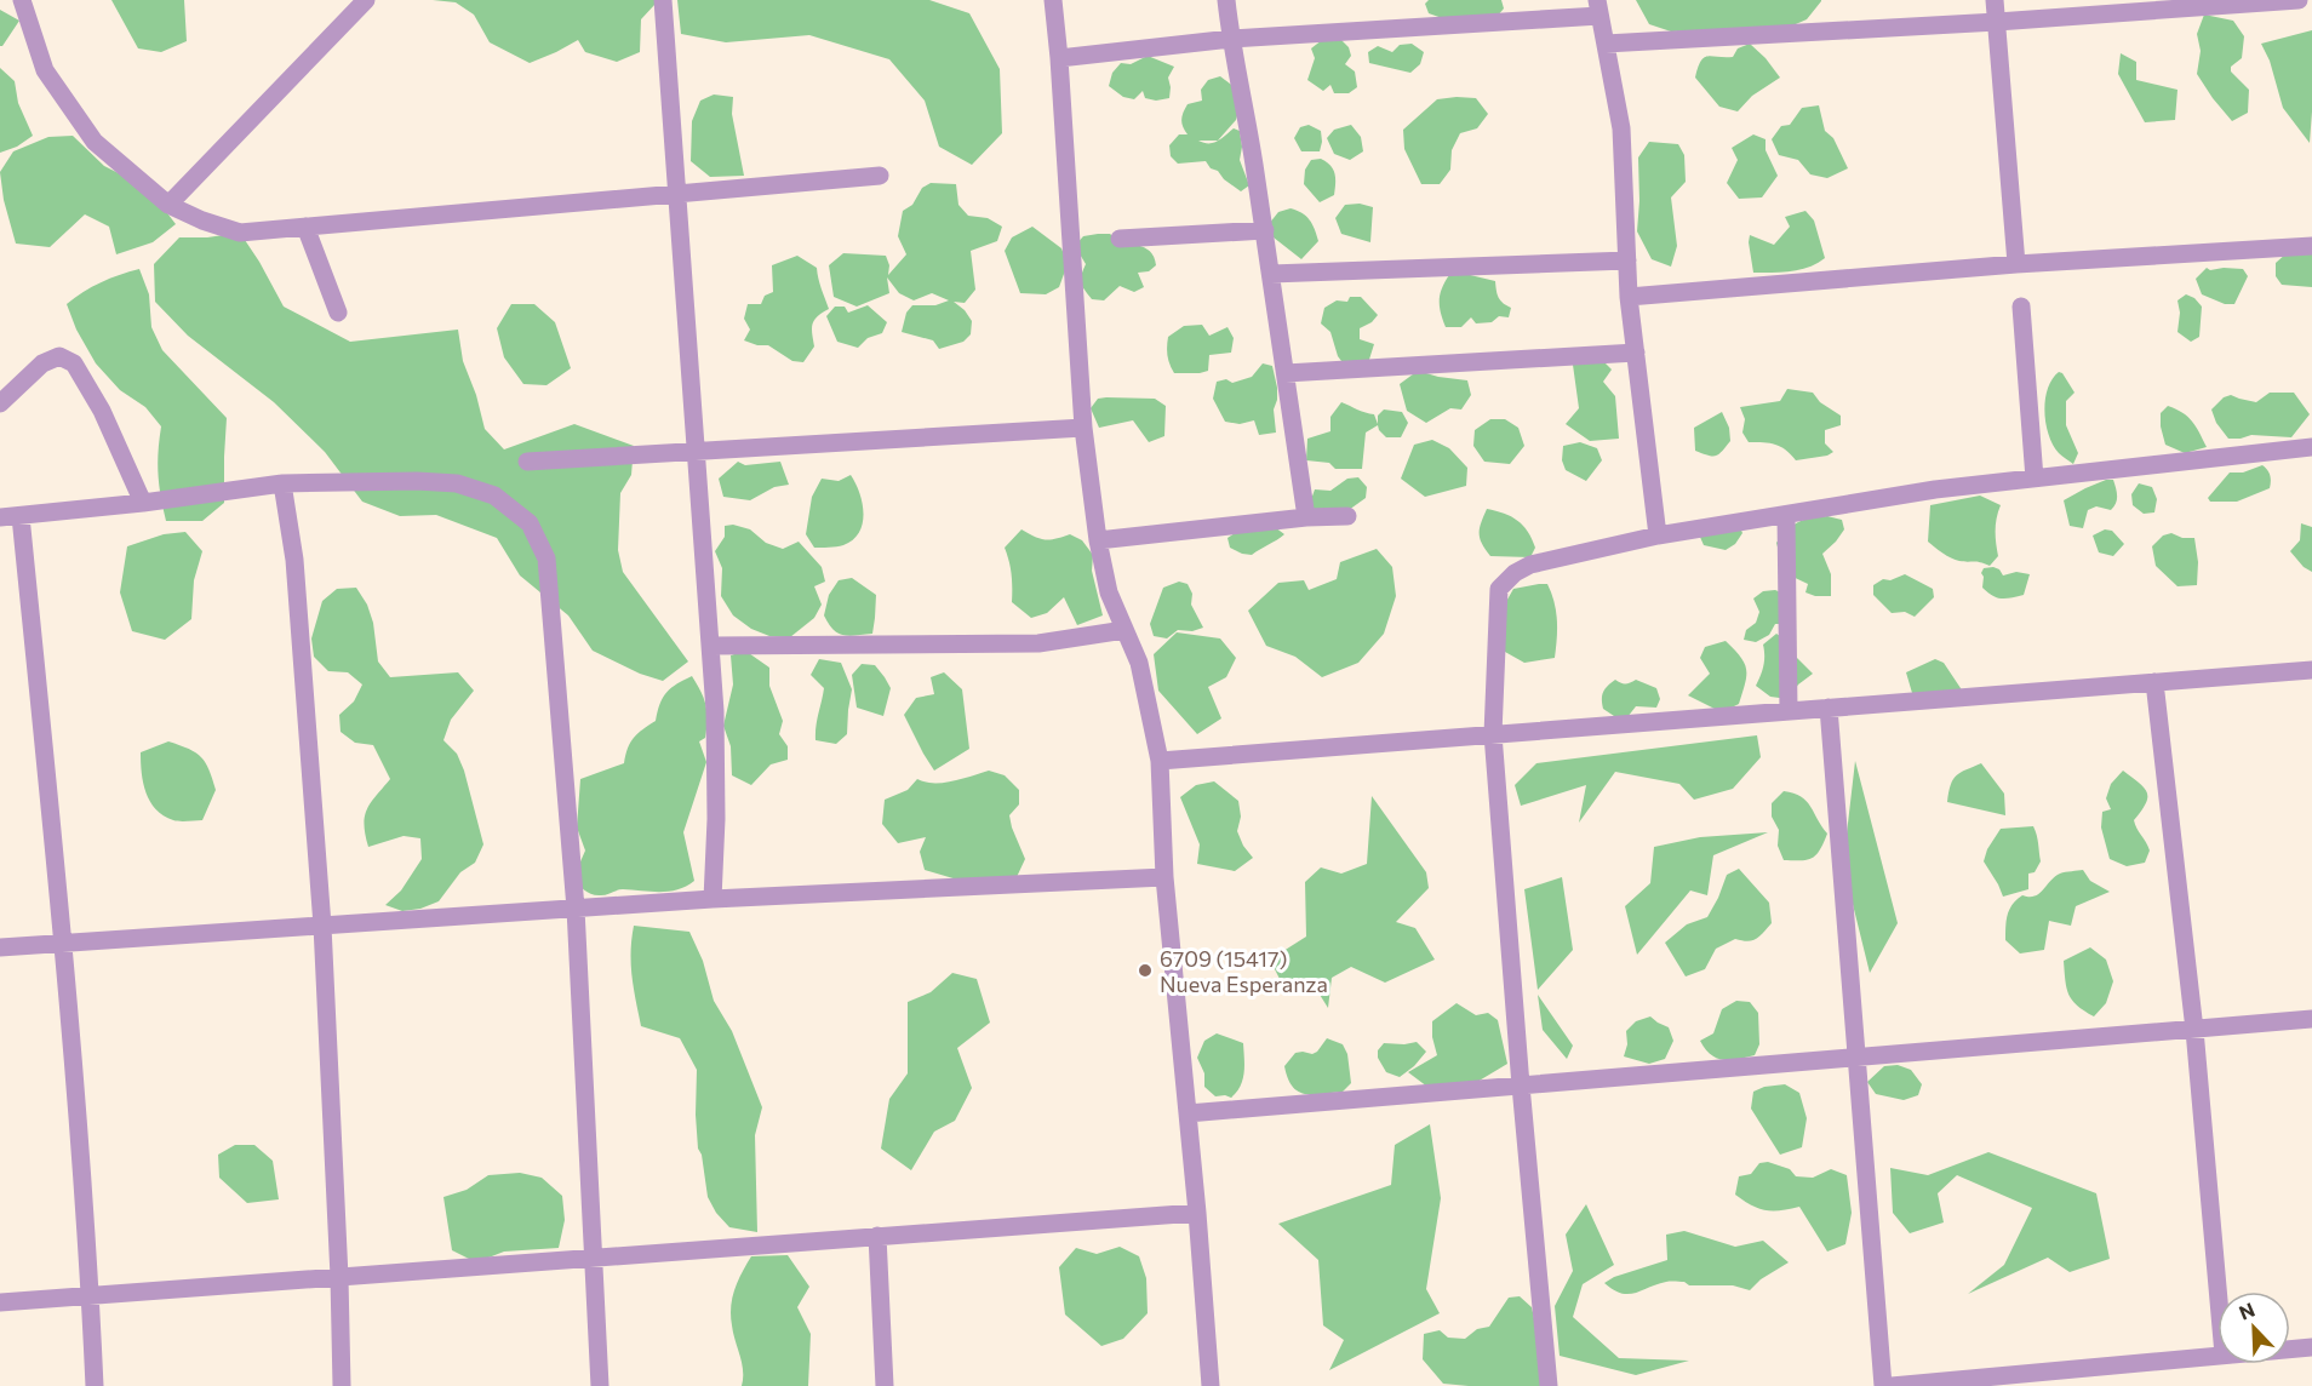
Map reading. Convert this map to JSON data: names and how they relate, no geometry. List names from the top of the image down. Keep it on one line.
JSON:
{"places":["6709 (15417) Nueva Esperanza"],"north":"top left"}
